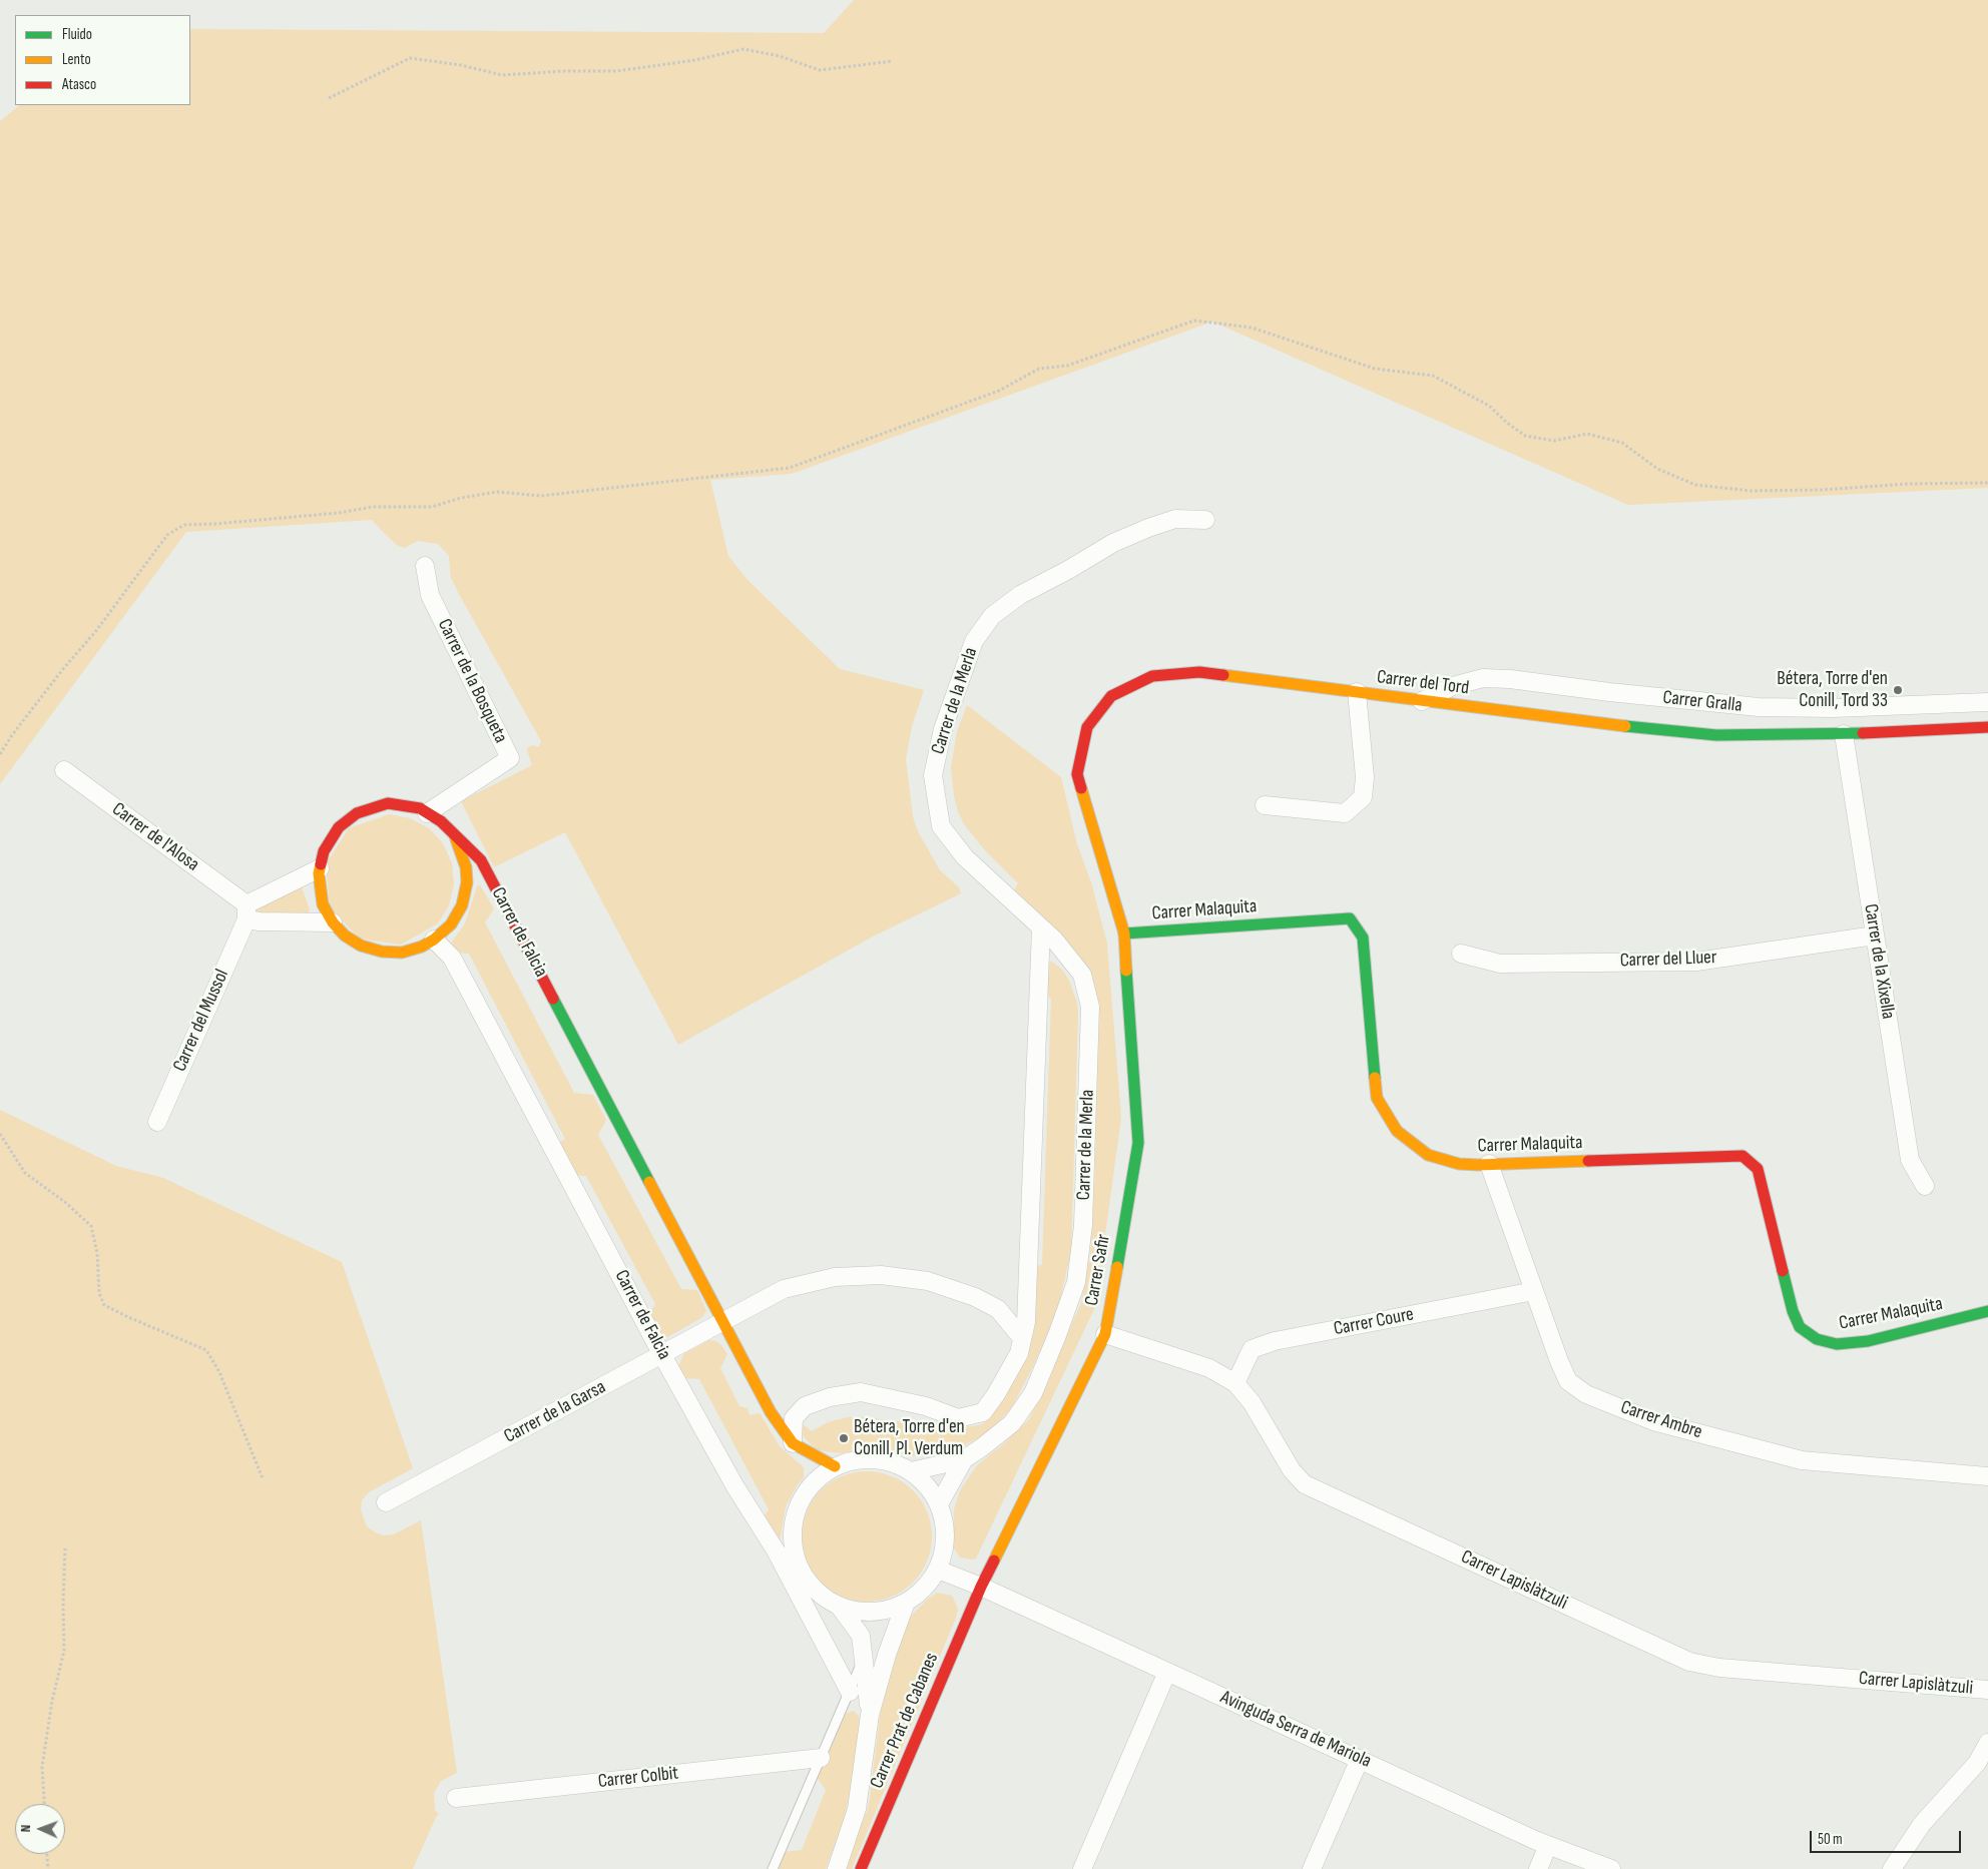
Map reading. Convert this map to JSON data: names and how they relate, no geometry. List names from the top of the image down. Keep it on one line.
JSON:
{"streets":{"street":["Carrer de la Bosqueta","Carrer del Tord","Carrer de la Merla","Carrer Gralla","Carrer de l'Alosa","Carrer Malaquita","Carrer de Falcia","Carrer del Lluer","Carrer de la Xixella","Carrer del Mussol","Carrer Safir","Carrer Coure","Carrer de la Garsa","Carrer Ambre","Carrer Lapislàtzuli","Carrer Prat de Cabanes","Avinguda Serra de Mariola","Carrer Colbit"]},"crossings":[["Carrer de la Bosqueta","Carrer de Falcia"],["Carrer del Tord","Carrer Gralla"],["Carrer del Tord","Carrer Malaquita"],["Carrer del Tord","Carrer de la Xixella"],["Carrer del Tord","Carrer Safir"],["Carrer de la Merla","Carrer de Falcia"],["Carrer de la Merla","Avinguda Serra de Mariola"],["Carrer de l'Alosa","Carrer del Mussol"],["Carrer Malaquita","Carrer Safir"],["Carrer Malaquita","Carrer Ambre"],["Carrer de Falcia","Carrer de la Garsa"],["Carrer de Falcia","Avinguda Serra de Mariola"],["Carrer del Lluer","Carrer de la Xixella"],["Carrer Safir","Carrer Lapislàtzuli"],["Carrer Safir","Carrer Prat de Cabanes"],["Carrer Safir","Avinguda Serra de Mariola"],["Carrer Coure","Carrer Ambre"],["Carrer Coure","Carrer Lapislàtzuli"],["Carrer Prat de Cabanes","Avinguda Serra de Mariola"]],"places":["Bétera, Torre d'en Conill, Tord 33","Bétera, Torre d'en Conill, Pl. Verdum"],"legend":["Fluido","Lento","Atasco"],"scale_bar":"50 m","north":"left"}
